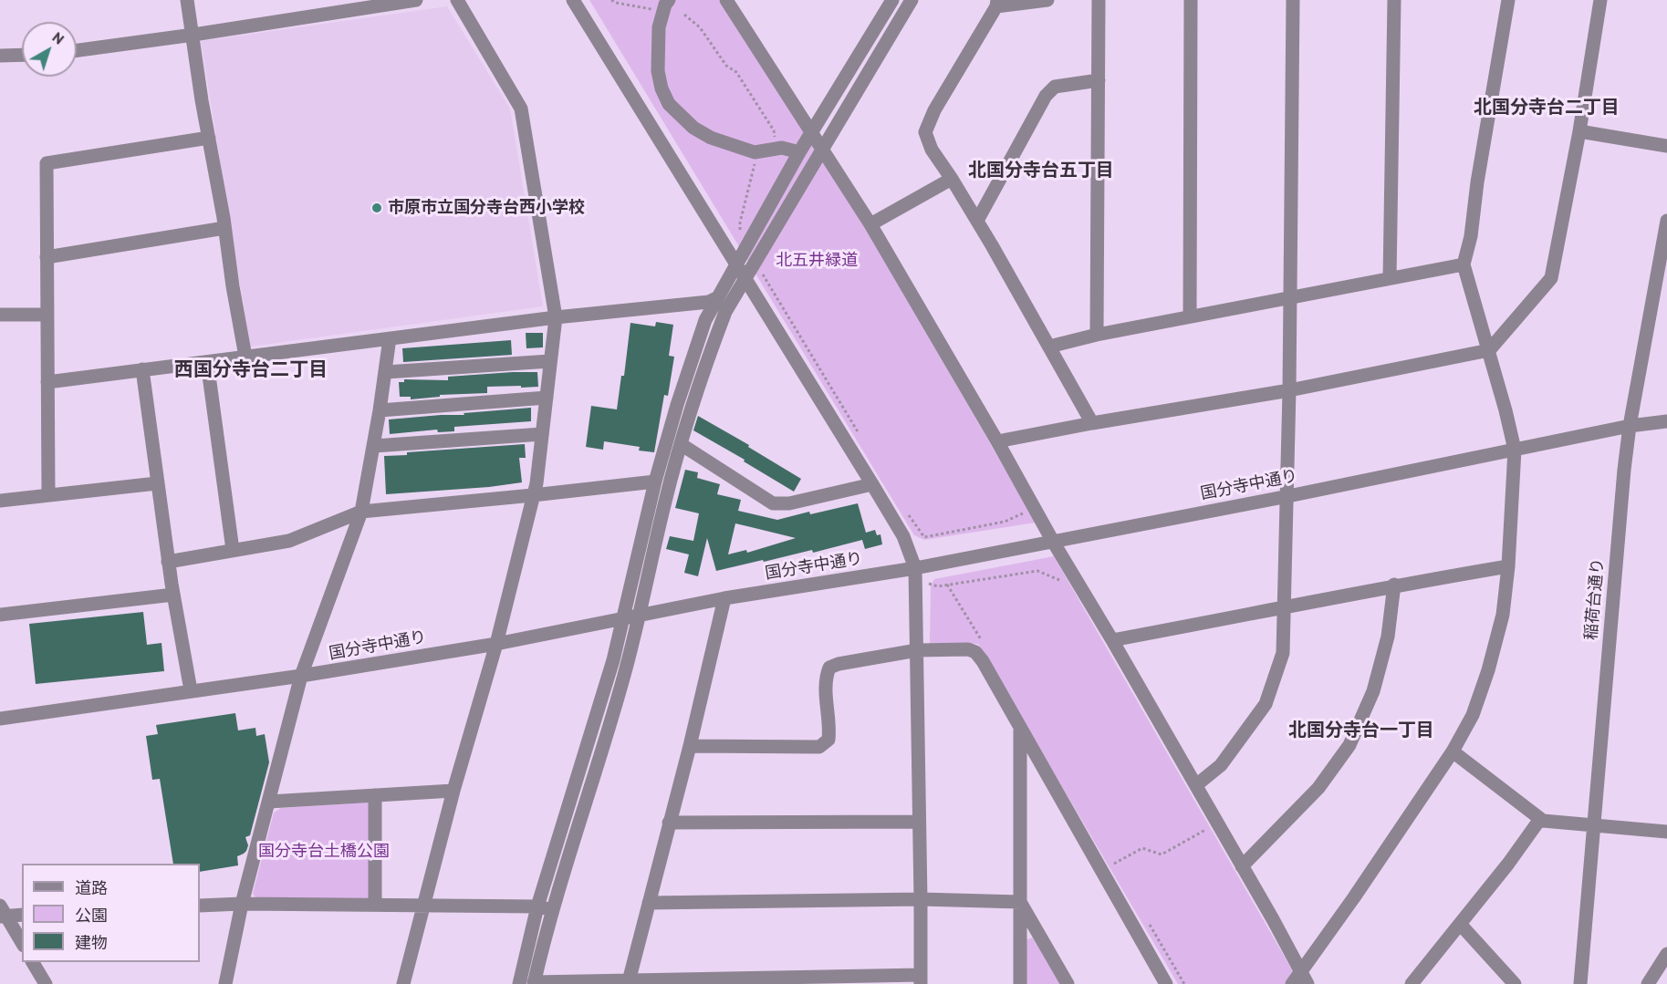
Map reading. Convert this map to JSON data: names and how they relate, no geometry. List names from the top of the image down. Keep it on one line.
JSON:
{"streets":{"street":["国分寺中通り","稲荷台通り"]},"crossings":[["国分寺中通り","稲荷台通り"]],"districts":["北国分寺台二丁目","北国分寺台五丁目","西国分寺台二丁目","北国分寺台一丁目"],"parks":["北五井緑道","国分寺台土橋公園"],"places":["市原市立国分寺台西小学校"],"legend":["道路","公園","建物"],"north":"top right"}
